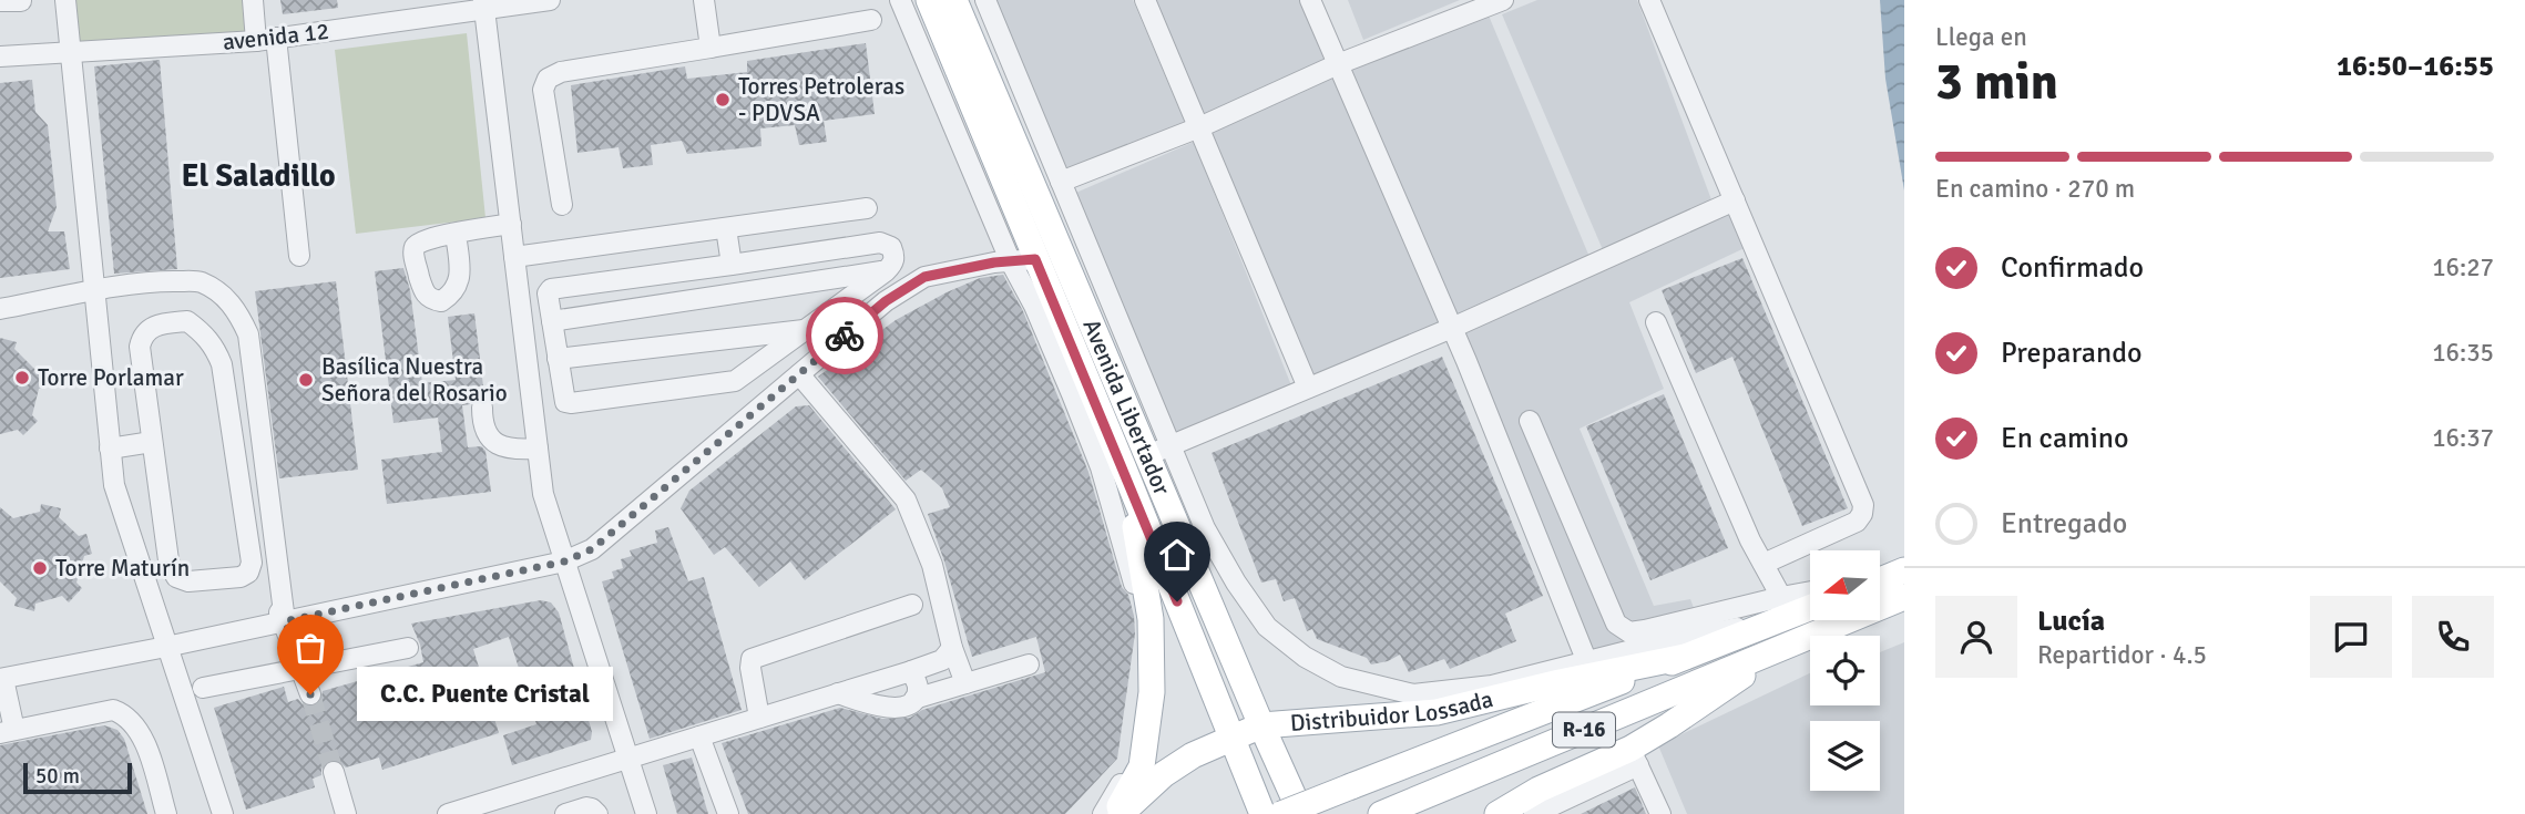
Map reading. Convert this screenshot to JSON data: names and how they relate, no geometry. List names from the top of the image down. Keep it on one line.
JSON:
{"streets":{"main road":["Avenida Libertador","Distribuidor Lossada","R-16"],"street":["avenida 12"]},"crossings":[["Avenida Libertador","Distribuidor Lossada"],["Distribuidor Lossada","R-16"]],"districts":["El Saladillo"],"places":["Torres Petroleras - PDVSA","Torre Porlamar","Basílica Nuestra Señora del Rosario","Torre Maturín","C.C. Puente Cristal"],"scale_bar":"50 m","north":"left","page":{"heading":["3 min","Llega en","16:50–16:55"],"panel":["Lucía","Repartidor · 4.5"],"bar":"En camino · 270 m","list":[["Confirmado","16:27"],["Preparando","16:35"],["En camino","16:37"],"Entregado"],"bubble":"C.C. Puente Cristal","scale":"50 m"}}
